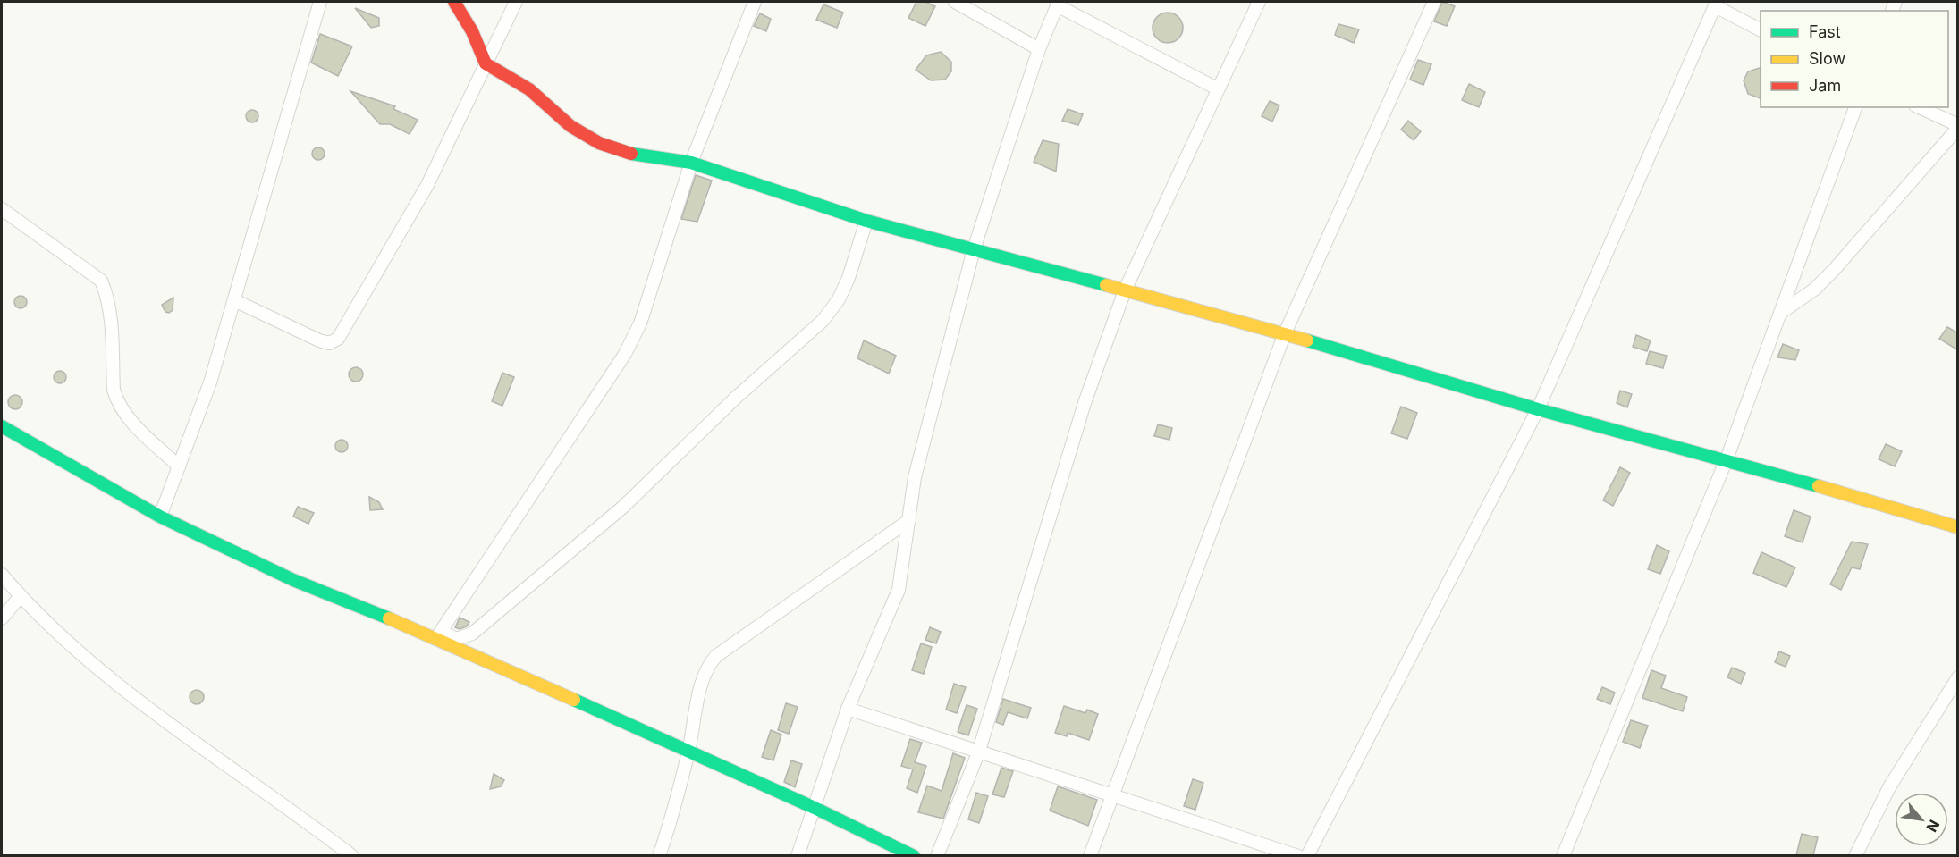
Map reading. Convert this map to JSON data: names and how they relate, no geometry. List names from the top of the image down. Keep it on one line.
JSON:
{"legend":["Fast","Slow","Jam"],"north":"bottom right"}
